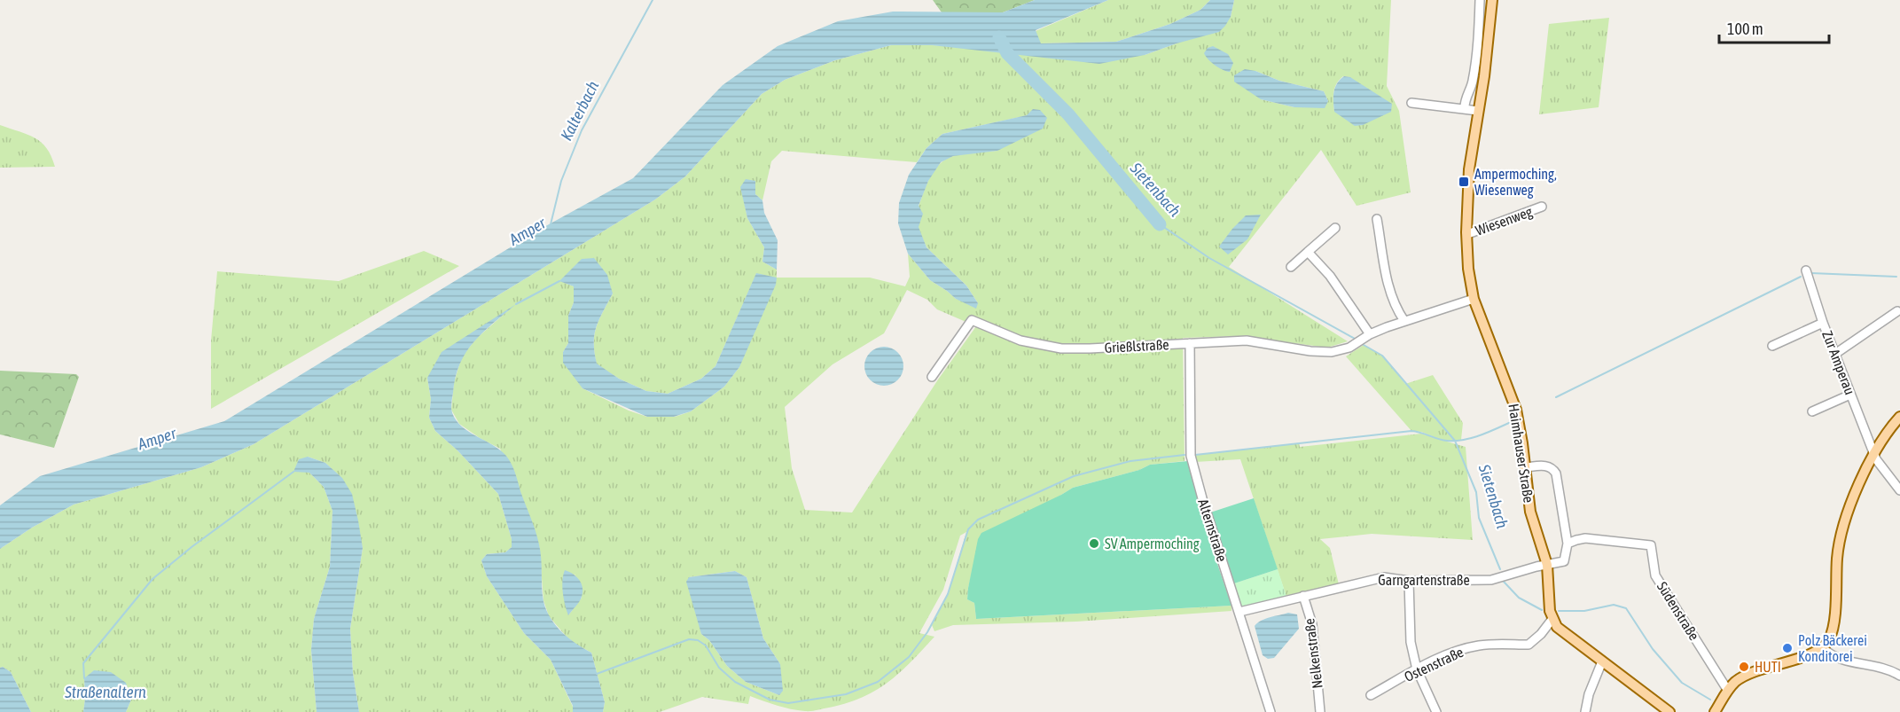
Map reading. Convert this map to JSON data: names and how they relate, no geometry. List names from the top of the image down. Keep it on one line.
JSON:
{"streets":{"main road":["Haimhauser Straße"],"street":["Wiesenweg","Grießlstraße","Zur Amperau","Alternstraße","Garngartenstraße","Südenstraße","Nelkenstraße","Ostenstraße"]},"crossings":[["Wiesenweg","Haimhauser Straße"],["Grießlstraße","Haimhauser Straße"],["Grießlstraße","Alternstraße"],["Haimhauser Straße","Garngartenstraße"],["Haimhauser Straße","Ostenstraße"],["Alternstraße","Garngartenstraße"],["Garngartenstraße","Nelkenstraße"]],"water":["Kalterbach","Sietenbach","Amper","Straßenaltern"],"places":{"transit":["Ampermoching, Wiesenweg"],"other":["SV Ampermoching","Polz Bäckerei Konditorei","HUTI"]},"scale_bar":"100 m"}
